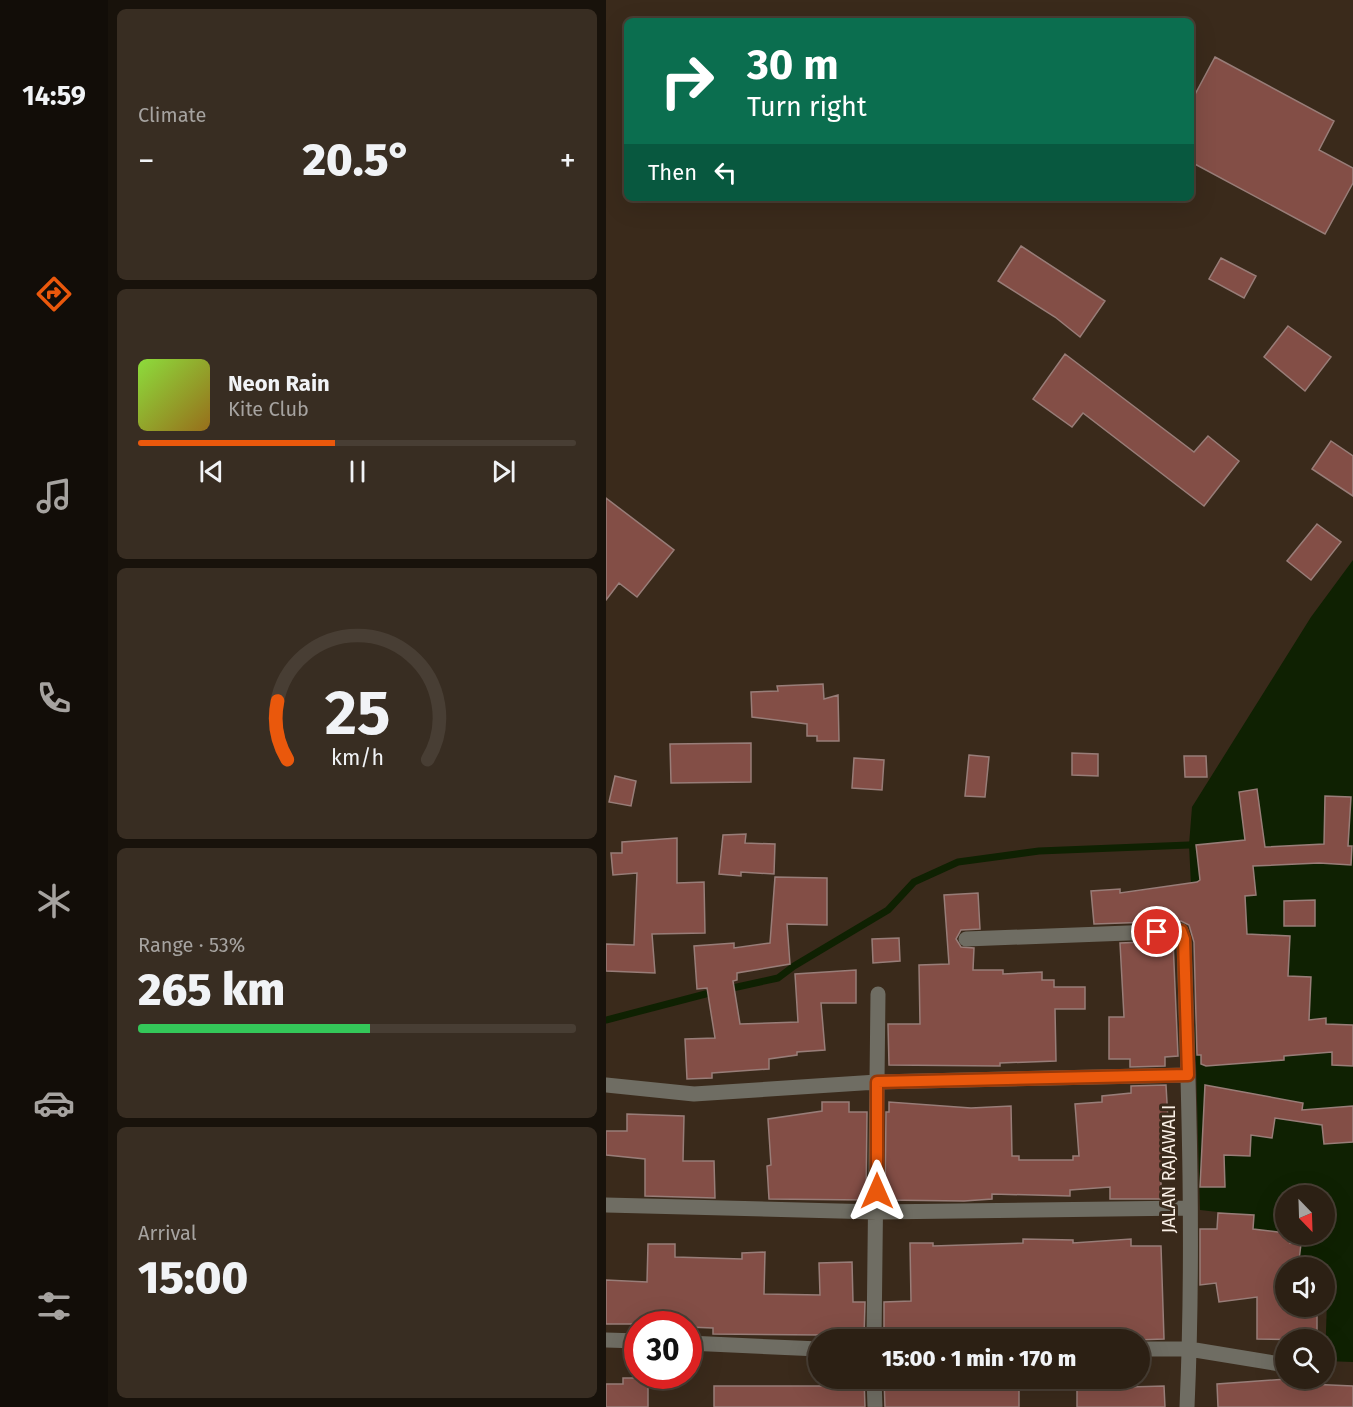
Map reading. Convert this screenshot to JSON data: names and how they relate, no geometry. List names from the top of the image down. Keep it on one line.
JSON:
{"streets":{"street":["JALAN RAJAWALI"]},"north":"bottom right","page":{"tabs":"14:59","tile":["Climate",["Range · 53%","265 km"],["Arrival","15:00"]],"turn":["30 m","Turn right"],"heat":["−","20.5°","+"],"then":"Then","song":["Neon Rain","Kite Club"],"limit":"30","trip":"15:00 · 1 min · 170 m","gauge":["25","km/h"]}}
